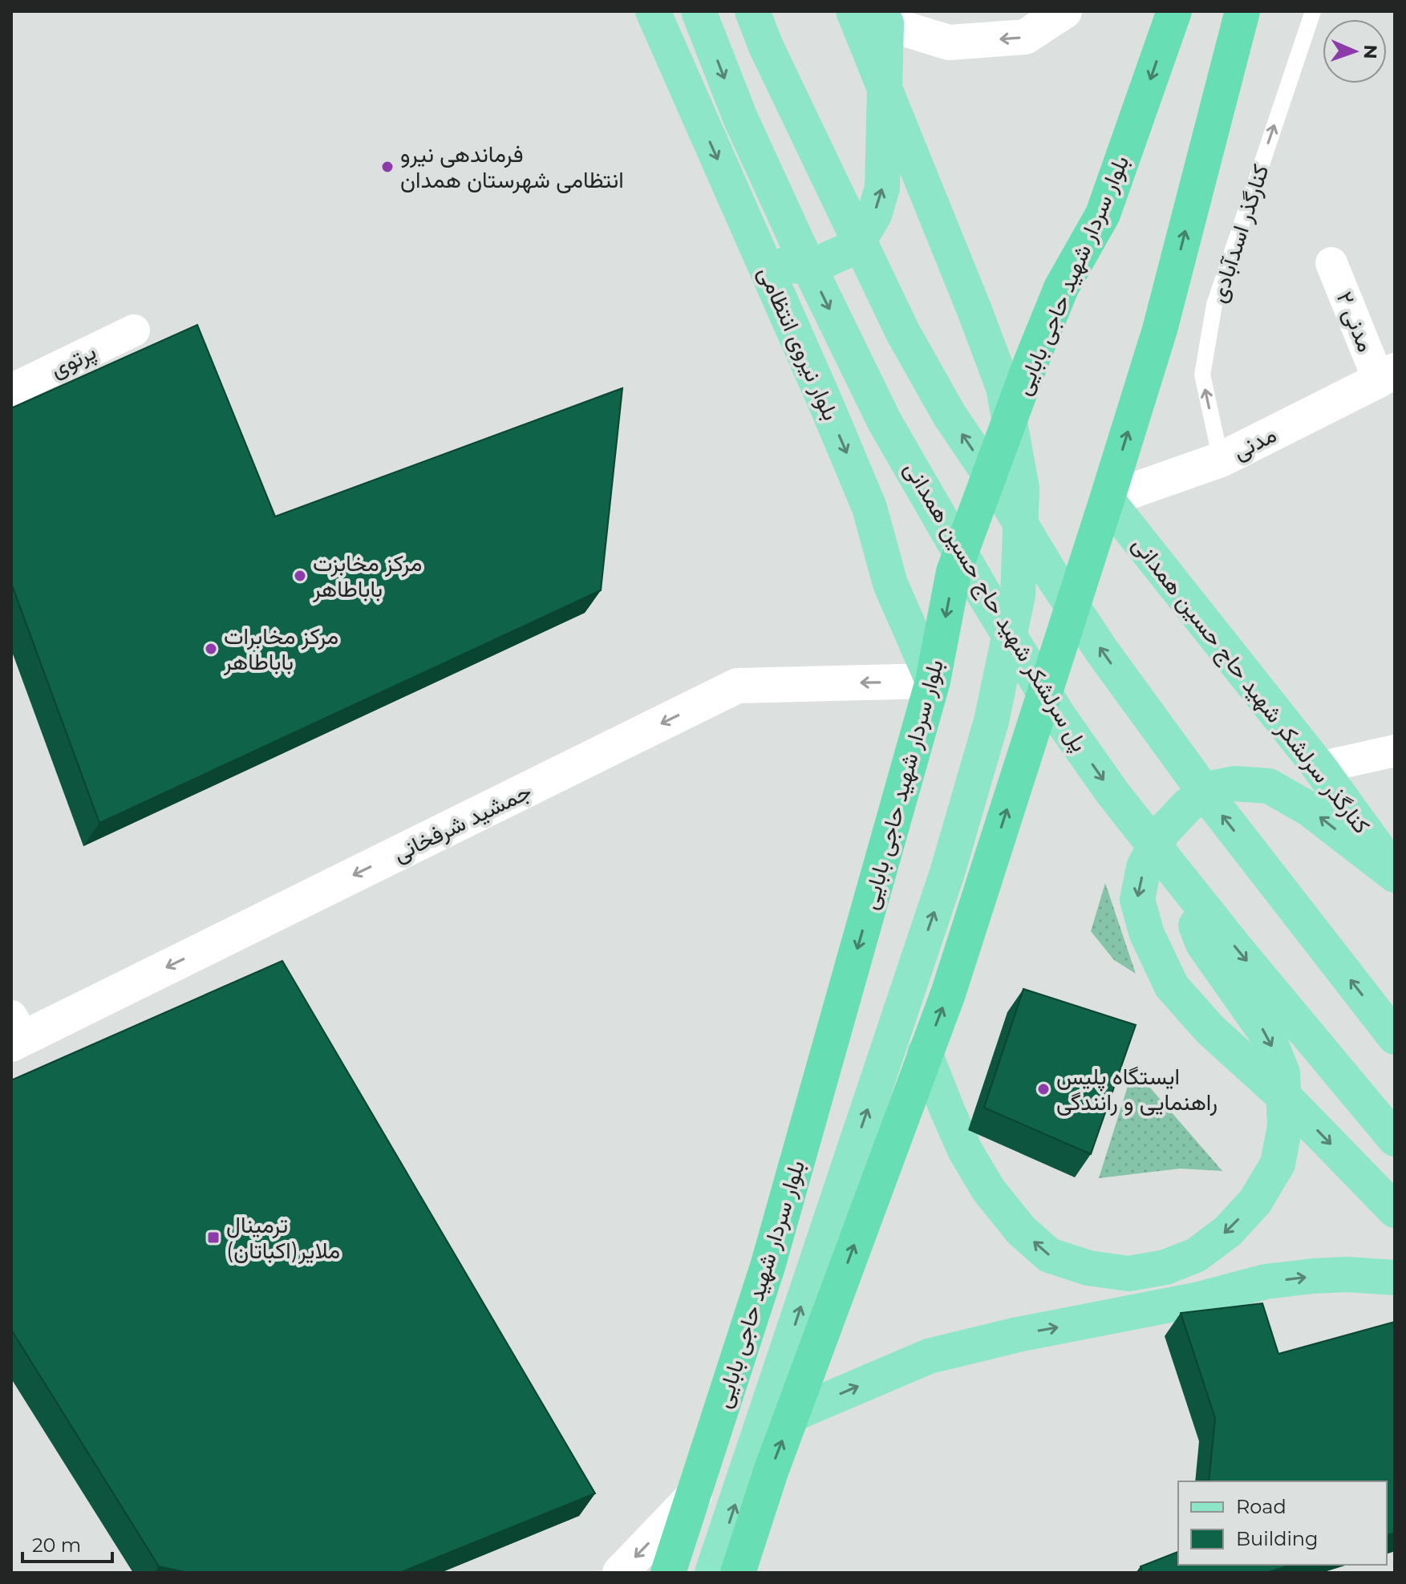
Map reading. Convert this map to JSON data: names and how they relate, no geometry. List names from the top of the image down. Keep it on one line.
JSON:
{"streets":{"highway":["بلوار سردار شهید حاجی بابایی"],"main road":["بلوار نیروی انتظامی","مدنی","پل سرلشکر شهید حاج حسین همدانی","کنارگذر سرلشکر شهید حاج حسین همدانی","جمشید شرفخانی"],"street":["مدنی ۲","پرتوی"],"lane":["کنارگذر اسدآبادی"]},"crossings":[["کنارگذر اسدآبادی","مدنی"],["بلوار سردار شهید حاجی بابایی","بلوار نیروی انتظامی"],["بلوار سردار شهید حاجی بابایی","جمشید شرفخانی"],["مدنی ۲","مدنی"],["بلوار نیروی انتظامی","جمشید شرفخانی"],["مدنی","کنارگذر سرلشکر شهید حاج حسین همدانی"]],"one_way":["کنارگذر اسدآبادی","جمشید شرفخانی"],"places":{"other":["فرماندهی نیرو انتظامی شهرستان همدان","مرکز مخابزت باباطاهر","مرکز مخابرات باباطاهر","ایستگاه پلیس راهنمایی و رانندگی"],"transit":["ترمینال ملایر(اکباتان)"]},"legend":["Road","Building"],"scale_bar":"20 m","north":"right"}
